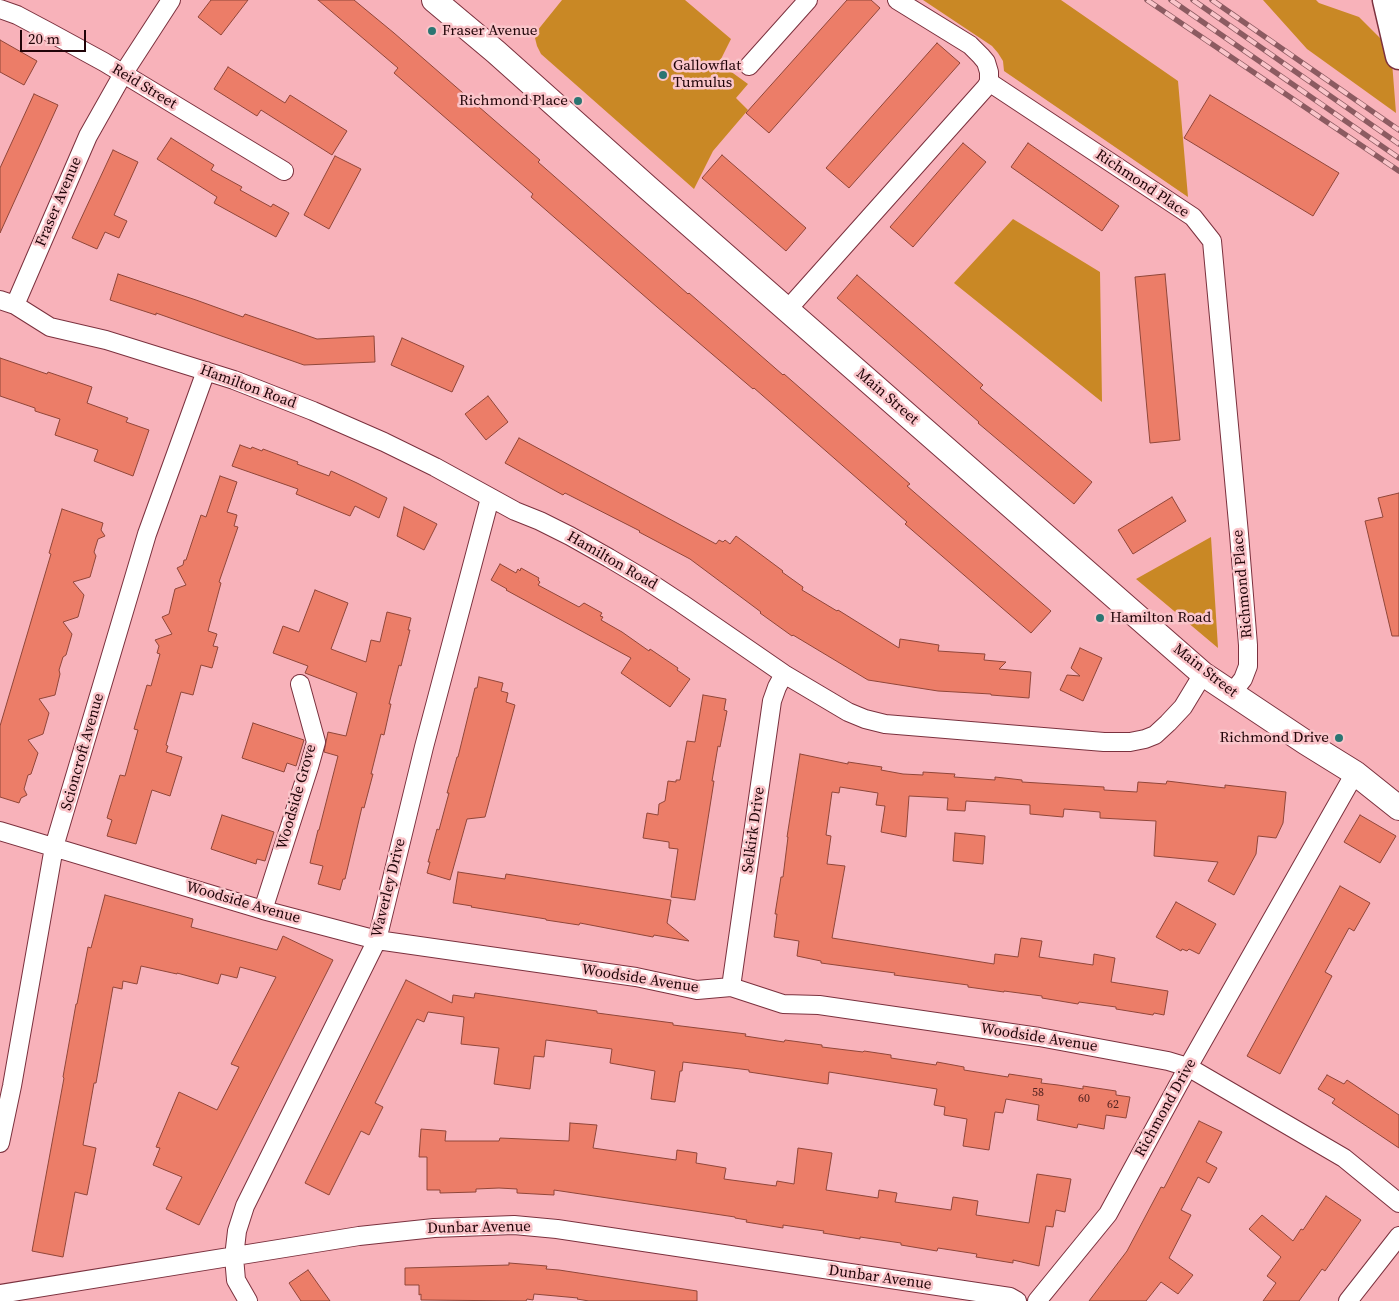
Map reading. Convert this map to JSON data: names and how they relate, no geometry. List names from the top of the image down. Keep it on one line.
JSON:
{"streets":{"main road":["Main Street"],"street":["Reid Street","Richmond Place","Fraser Avenue","Hamilton Road","Scioncroft Avenue","Woodside Grove","Selkirk Drive","Waverley Drive","Woodside Avenue","Richmond Drive","Dunbar Avenue"]},"crossings":[["Reid Street","Fraser Avenue"],["Richmond Place","Main Street"],["Fraser Avenue","Hamilton Road"],["Hamilton Road","Main Street"],["Hamilton Road","Scioncroft Avenue"],["Hamilton Road","Selkirk Drive"],["Hamilton Road","Waverley Drive"],["Main Street","Richmond Drive"],["Scioncroft Avenue","Woodside Avenue"],["Woodside Grove","Woodside Avenue"],["Selkirk Drive","Woodside Avenue"],["Waverley Drive","Woodside Avenue"],["Waverley Drive","Dunbar Avenue"],["Woodside Avenue","Richmond Drive"]],"places":["Fraser Avenue","Gallowflat Tumulus","Richmond Place","Hamilton Road","Richmond Drive"],"house_numbers":["58","60","62"],"scale_bar":"20 m"}
